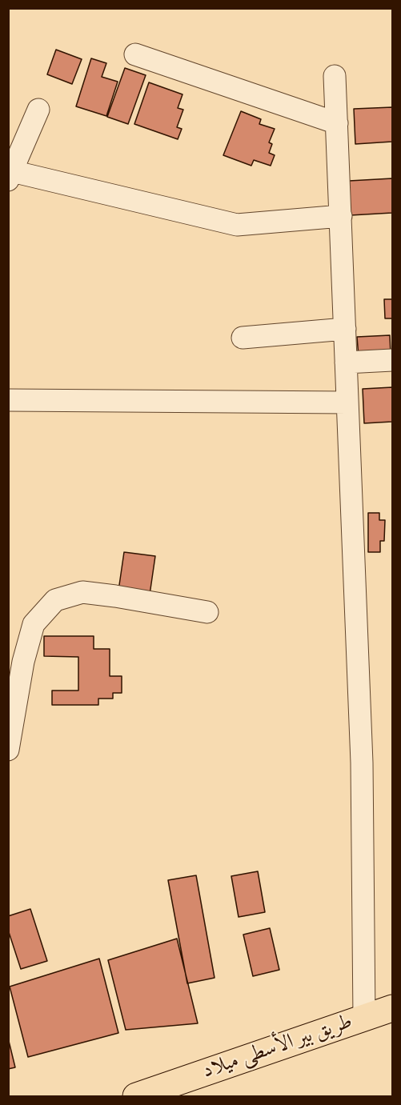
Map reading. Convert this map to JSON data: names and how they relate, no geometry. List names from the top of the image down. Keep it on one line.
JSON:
{"streets":{"main road":["طريق بير الأسطى ميلاد"]}}
